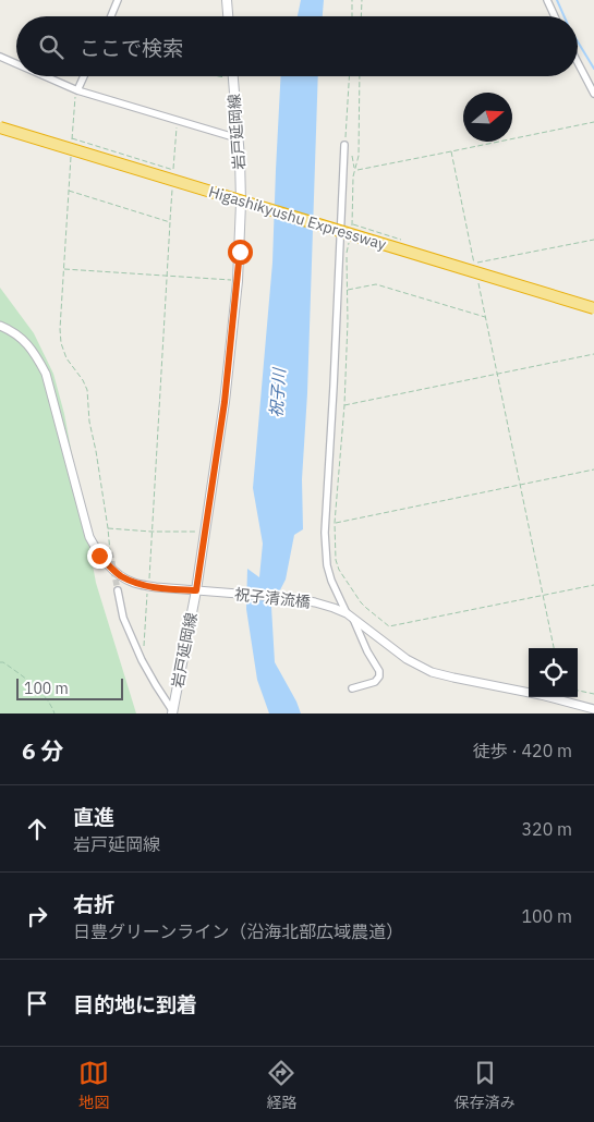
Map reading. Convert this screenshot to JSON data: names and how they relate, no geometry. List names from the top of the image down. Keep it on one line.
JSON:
{"streets":{"highway":["Higashikyushu Expressway"],"main road":["岩戸延岡線"],"street":["祝子清流橋"]},"crossings":[["岩戸延岡線","祝子清流橋"]],"water":["祝子川"],"scale_bar":"100 m","north":"right","page":{"search":"ここで検索","scale":"100 m","heading":["6 分","徒歩 · 420 m"],"list":[["直進","岩戸延岡線","320 m"],["右折","日豊グリーンライン（沿海北部広域農道）","100 m"],"目的地に到着"],"nav":["地図","経路","保存済み"]}}
